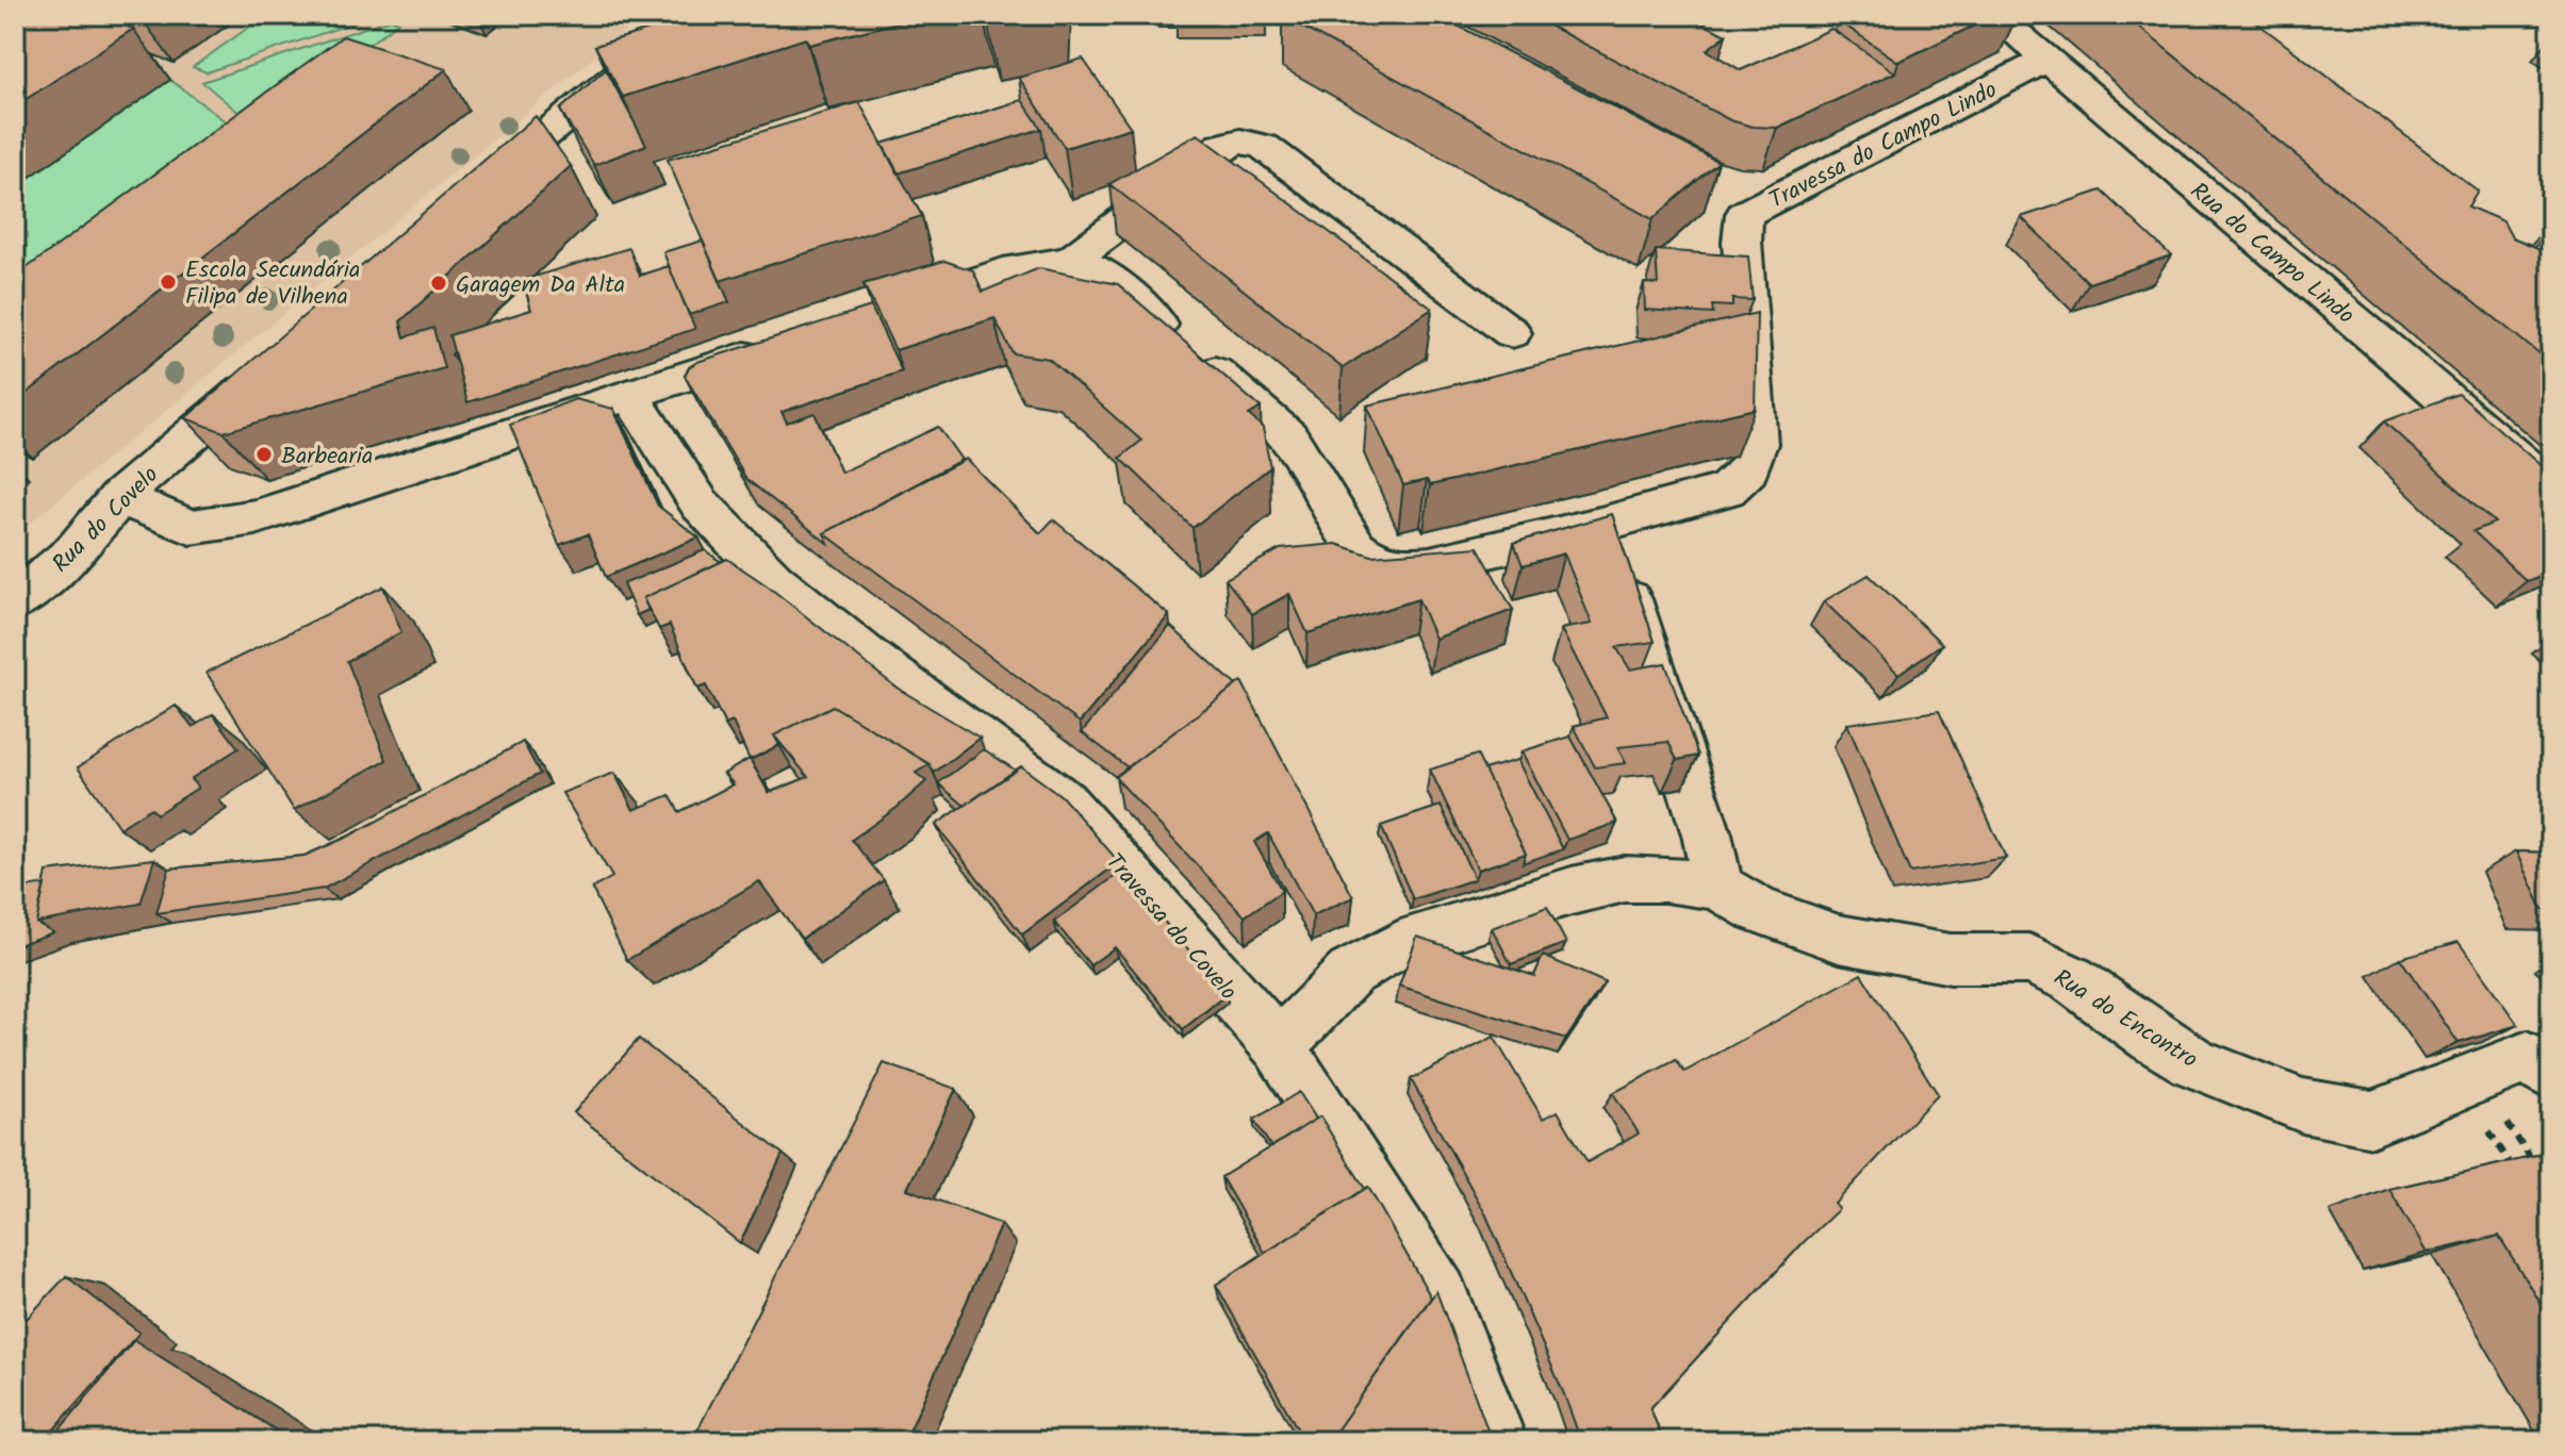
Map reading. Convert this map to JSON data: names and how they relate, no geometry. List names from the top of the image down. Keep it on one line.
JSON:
{"streets":{"street":["Travessa do Campo Lindo","Rua do Campo Lindo","Rua do Covelo","Travessa do Covelo","Rua do Encontro"]},"crossings":[["Travessa do Campo Lindo","Rua do Campo Lindo"],["Travessa do Covelo","Rua do Encontro"]],"places":["Escola Secundária Filipa de Vilhena","Garagem Da Alta","Barbearia"]}
